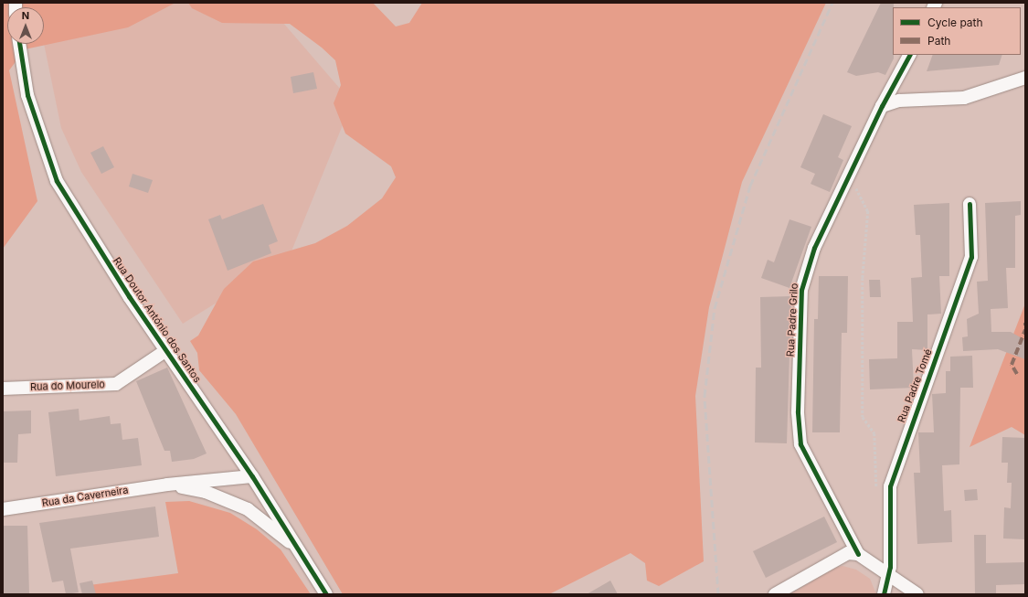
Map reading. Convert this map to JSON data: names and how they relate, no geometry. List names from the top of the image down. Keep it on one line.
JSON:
{"streets":{"street":["Rua Doutor António dos Santos","Rua Padre Grilo","Rua do Mourelo","Rua Padre Tomé","Rua da Caverneira"]},"crossings":[["Rua Doutor António dos Santos","Rua do Mourelo"],["Rua Doutor António dos Santos","Rua da Caverneira"]],"legend":["Cycle path","Path"],"north":"top"}
